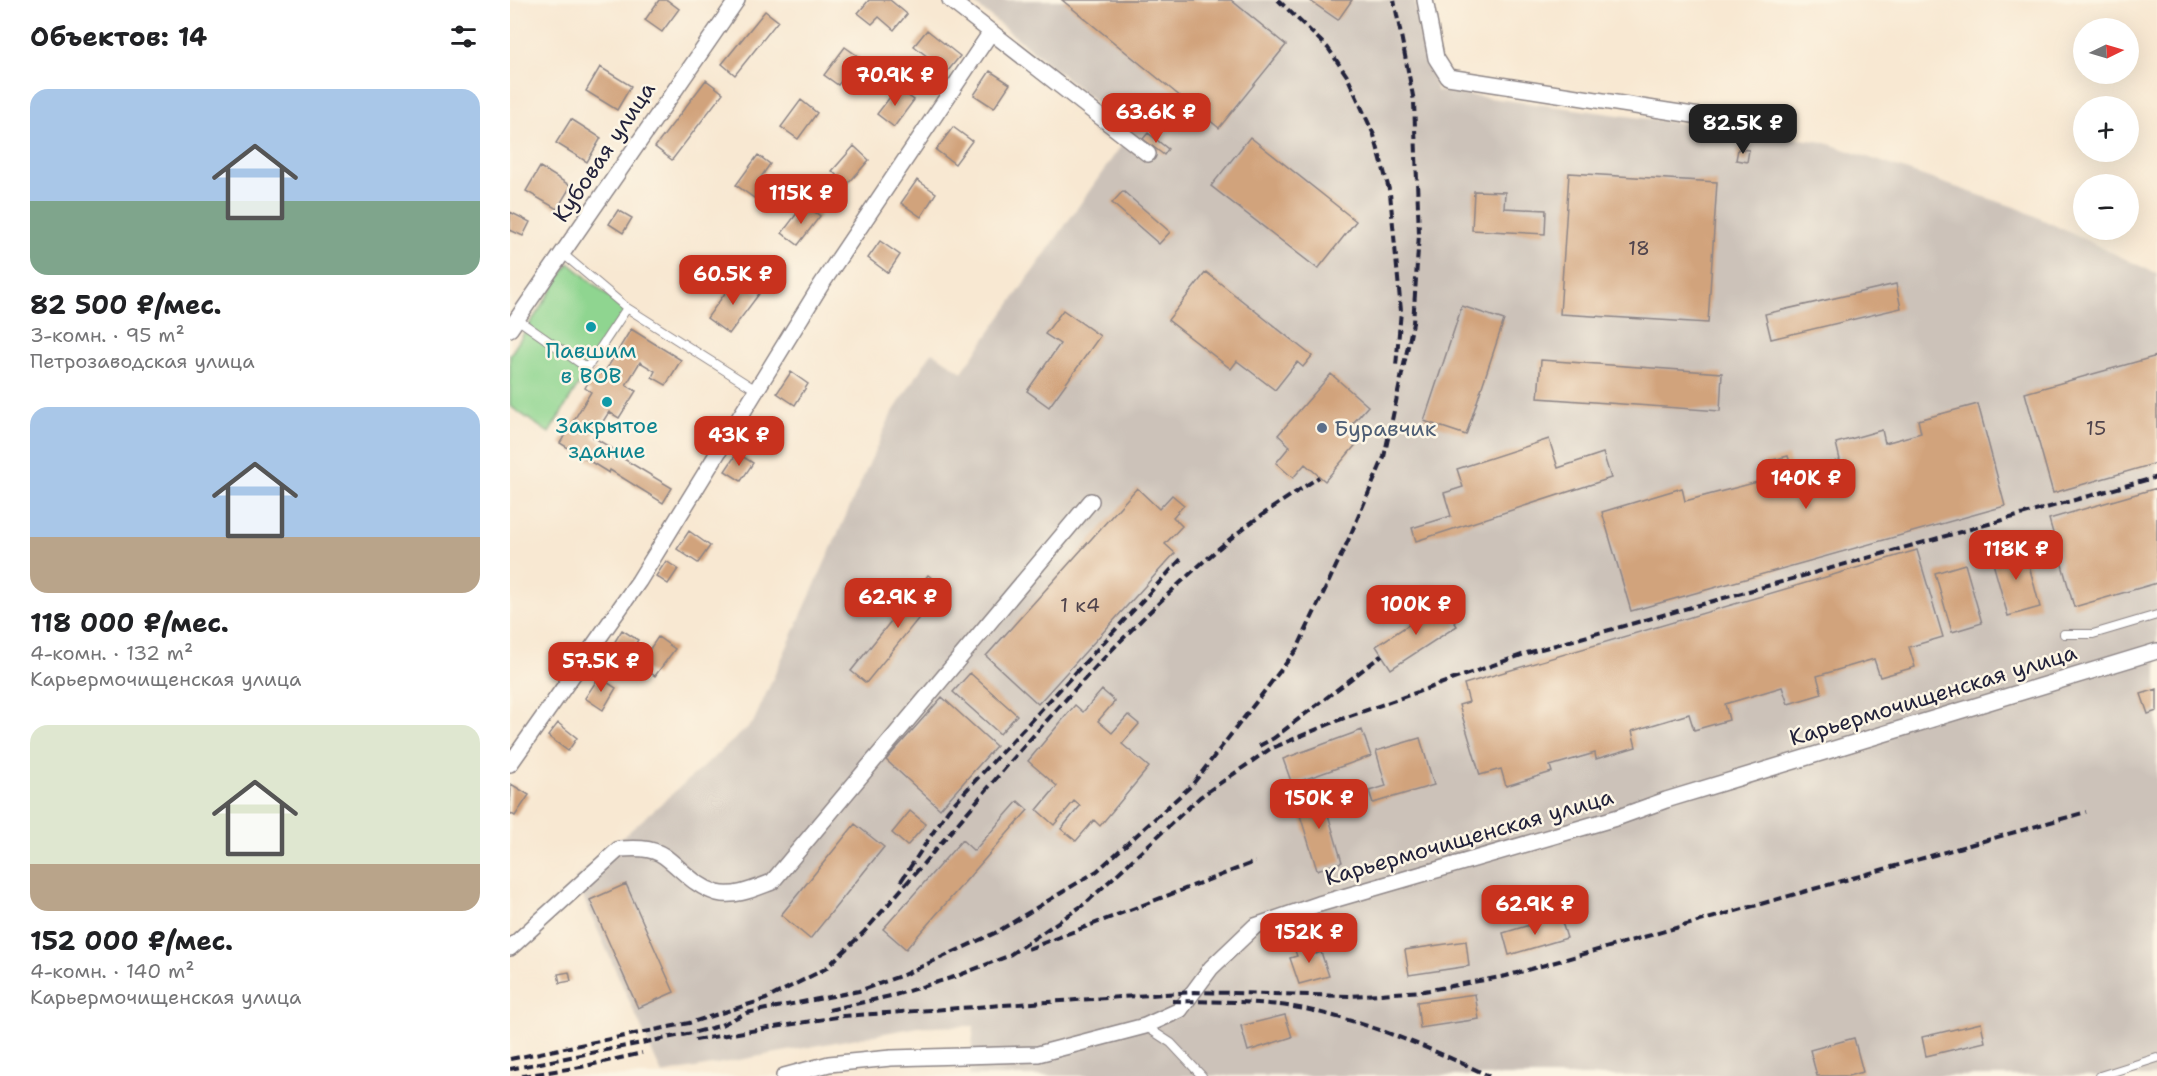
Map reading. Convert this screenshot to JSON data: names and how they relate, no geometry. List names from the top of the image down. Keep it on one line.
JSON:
{"streets":{"street":["Кубовая улица","Карьермочищенская улица"]},"places":["Павшим в ВОВ","Закрытое здание","Буравчик"],"house_numbers":["18","15","1 к4"],"north":"right","page":{"heading":"Объектов: 14","map_buttons":["+","−"],"price":["70.9K ₽","63.6K ₽","82.5K ₽","115K ₽","60.5K ₽","43K ₽","140K ₽","118K ₽","62.9K ₽","100K ₽","57.5K ₽","150K ₽","62.9K ₽","152K ₽"],"list":[{"name":"82 500 ₽/мес.","note":"3-комн. · 95 m² · Петрозаводская улица"},{"name":"118 000 ₽/мес.","note":"4-комн. · 132 m² · Карьермочищенская улица"},{"name":"152 000 ₽/мес.","note":"4-комн. · 140 m² · Карьермочищенская улица"}]}}
